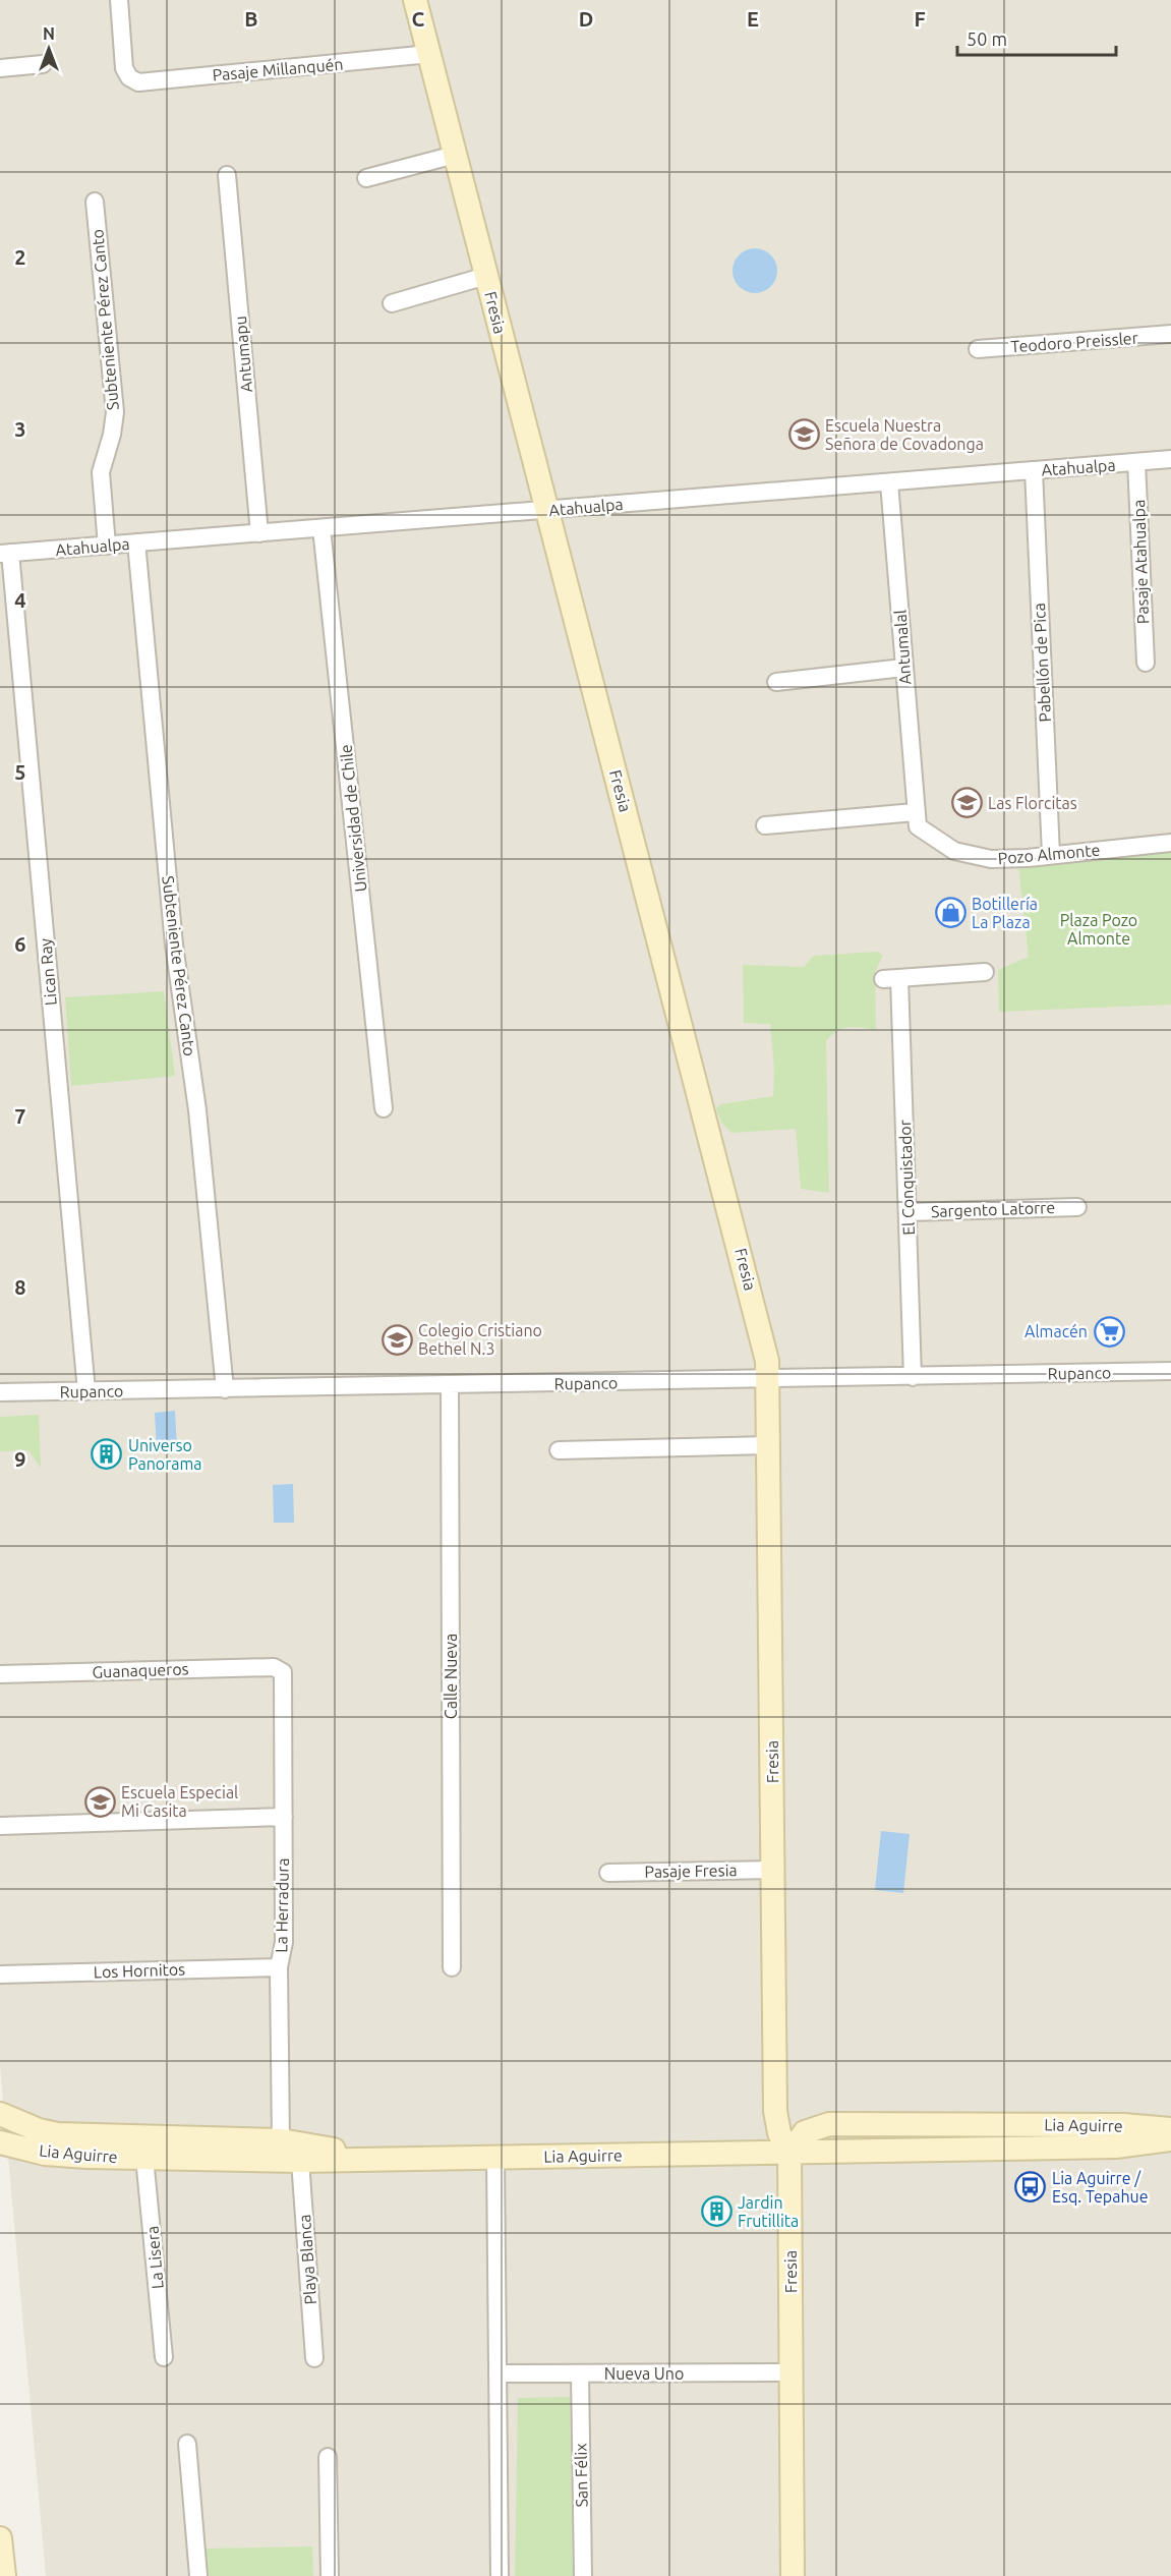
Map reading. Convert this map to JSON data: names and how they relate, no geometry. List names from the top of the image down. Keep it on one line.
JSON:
{"streets":{"main road":["Fresia","Lia Aguirre"],"street":["Pasaje Millanquén","Subteniente Pérez Canto","Teodoro Preissler","Antumapu","Atahualpa","Pasaje Atahualpa","Antumalal","Pabellón de Pica","Universidad de Chile","Pozo Almonte","Lican Ray","El Conquistador","Sargento Latorre","Rupanco","Guanaqueros","Calle Nueva","Pasaje Fresia","La Herradura","Los Hornitos","La Lisera","Playa Blanca","Nueva Uno","San Félix"]},"crossings":[["Pasaje Millanquén","Fresia"],["Fresia","Atahualpa"],["Fresia","Rupanco"],["Fresia","Pasaje Fresia"],["Fresia","Lia Aguirre"],["Fresia","Nueva Uno"],["Subteniente Pérez Canto","Atahualpa"],["Subteniente Pérez Canto","Rupanco"],["Antumapu","Atahualpa"],["Atahualpa","Pasaje Atahualpa"],["Atahualpa","Antumalal"],["Atahualpa","Pabellón de Pica"],["Atahualpa","Universidad de Chile"],["Atahualpa","Lican Ray"],["Antumalal","Pozo Almonte"],["Pabellón de Pica","Pozo Almonte"],["Lican Ray","Rupanco"],["El Conquistador","Sargento Latorre"],["El Conquistador","Rupanco"],["Rupanco","Calle Nueva"],["Guanaqueros","La Herradura"],["La Herradura","Los Hornitos"],["La Herradura","Lia Aguirre"],["Lia Aguirre","La Lisera"],["Lia Aguirre","Playa Blanca"],["Nueva Uno","San Félix"]],"parks":["Plaza Pozo Almonte"],"places":{"school or university":["Escuela Nuestra Señora de Covadonga","Las Florcitas","Colegio Cristiano Bethel N.3","Escuela Especial Mi Casita"],"shop":["Botillería La Plaza"],"supermarket":["Almacén"],"building":["Universo Panorama","Jardin Frutillita"],"bus stop":["Lia Aguirre / Esq. Tepahue"]},"scale_bar":"50 m","north":"top","grid":{"columns":["B","C","D","E","F"],"rows":["2","3","4","5","6","7","8","9"]}}
